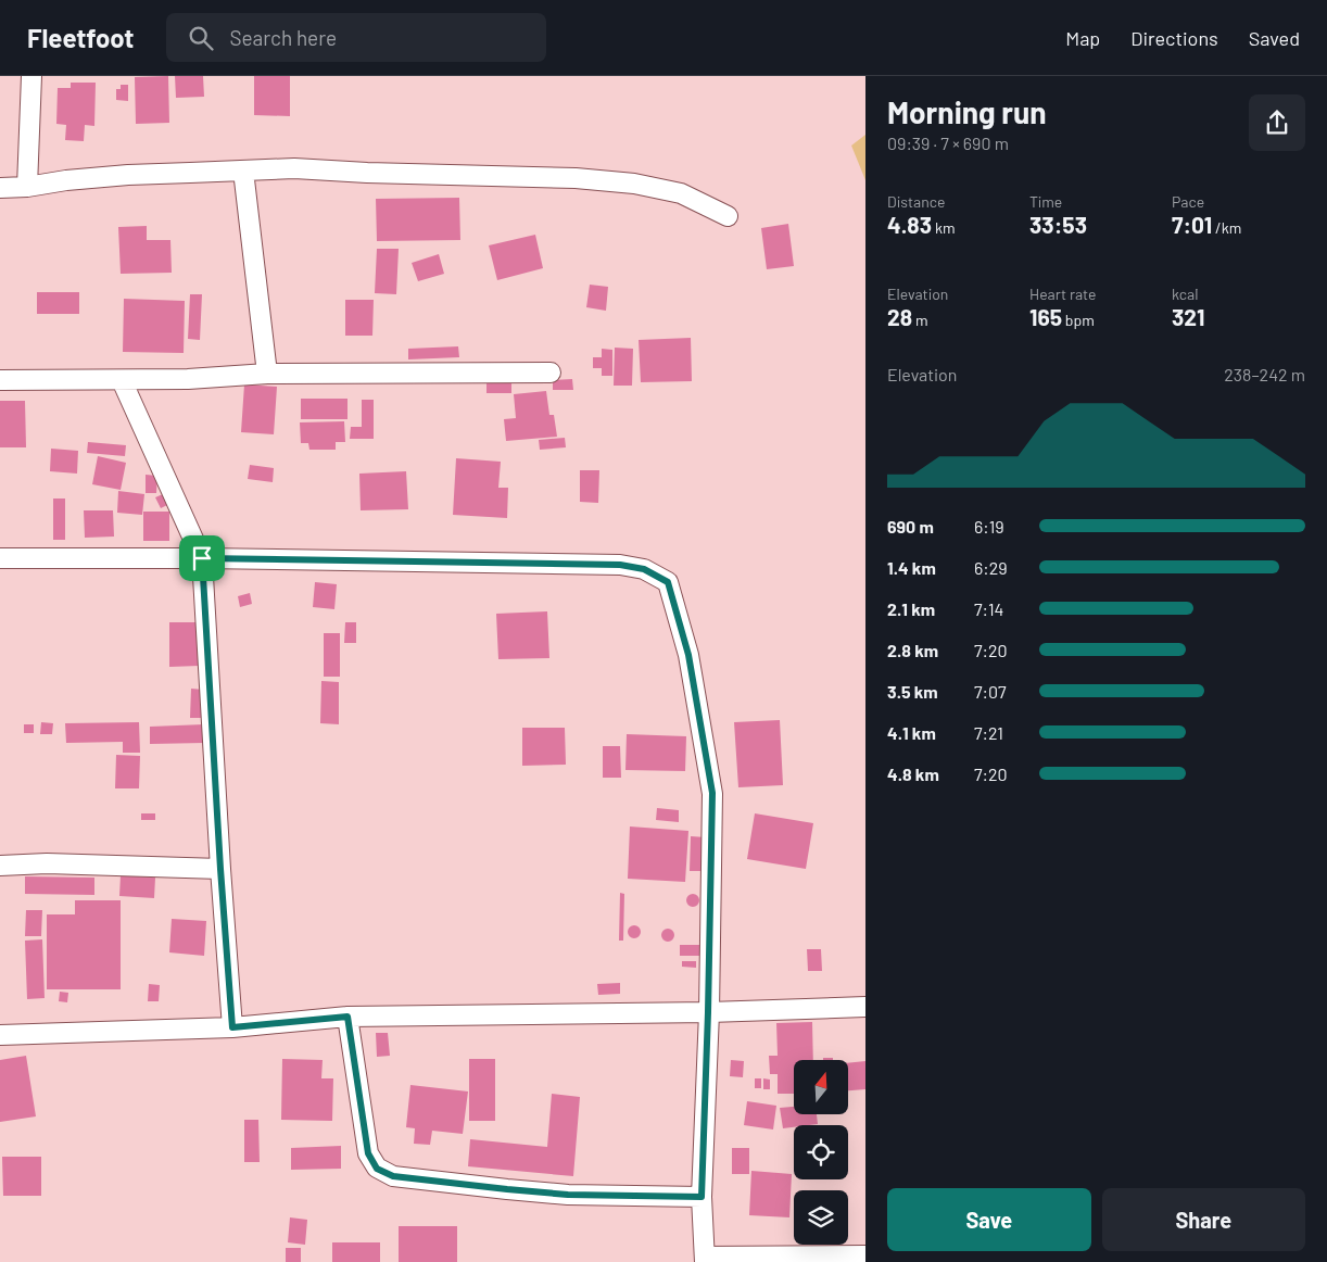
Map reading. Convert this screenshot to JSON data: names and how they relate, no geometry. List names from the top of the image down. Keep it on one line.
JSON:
{"north":"top","page":{"header":"Fleetfoot","search":"Search here","nav":["Map","Directions","Saved"],"heading":["Morning run","09:39 · 7 × 690 m"],"stats":[["Distance","4.83 km"],["Time","33:53"],["Pace","7:01 /km"],["Elevation","28 m"],["Heart rate","165 bpm"],["kcal","321"]],"chart":["Elevation","238–242 m"],"list":[{"name":"690 m","note":"6:19"},{"name":"1.4 km","note":"6:29"},{"name":"2.1 km","note":"7:14"},{"name":"2.8 km","note":"7:20"},{"name":"3.5 km","note":"7:07"},{"name":"4.1 km","note":"7:21"},{"name":"4.8 km","note":"7:20"}],"buttons":["Save","Share"]}}
